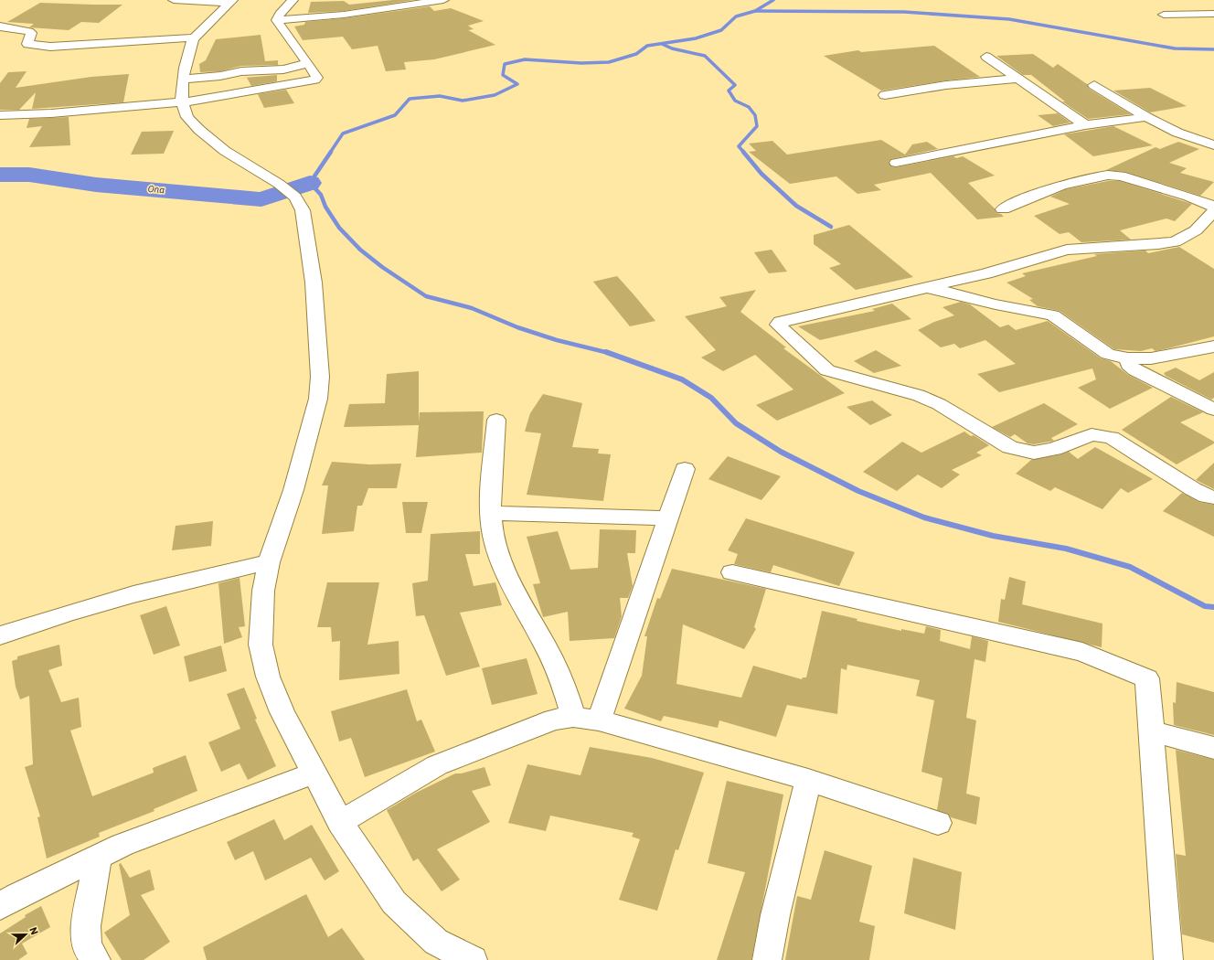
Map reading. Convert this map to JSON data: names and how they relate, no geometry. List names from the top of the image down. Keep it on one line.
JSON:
{"water":["Ona"],"north":"right"}
